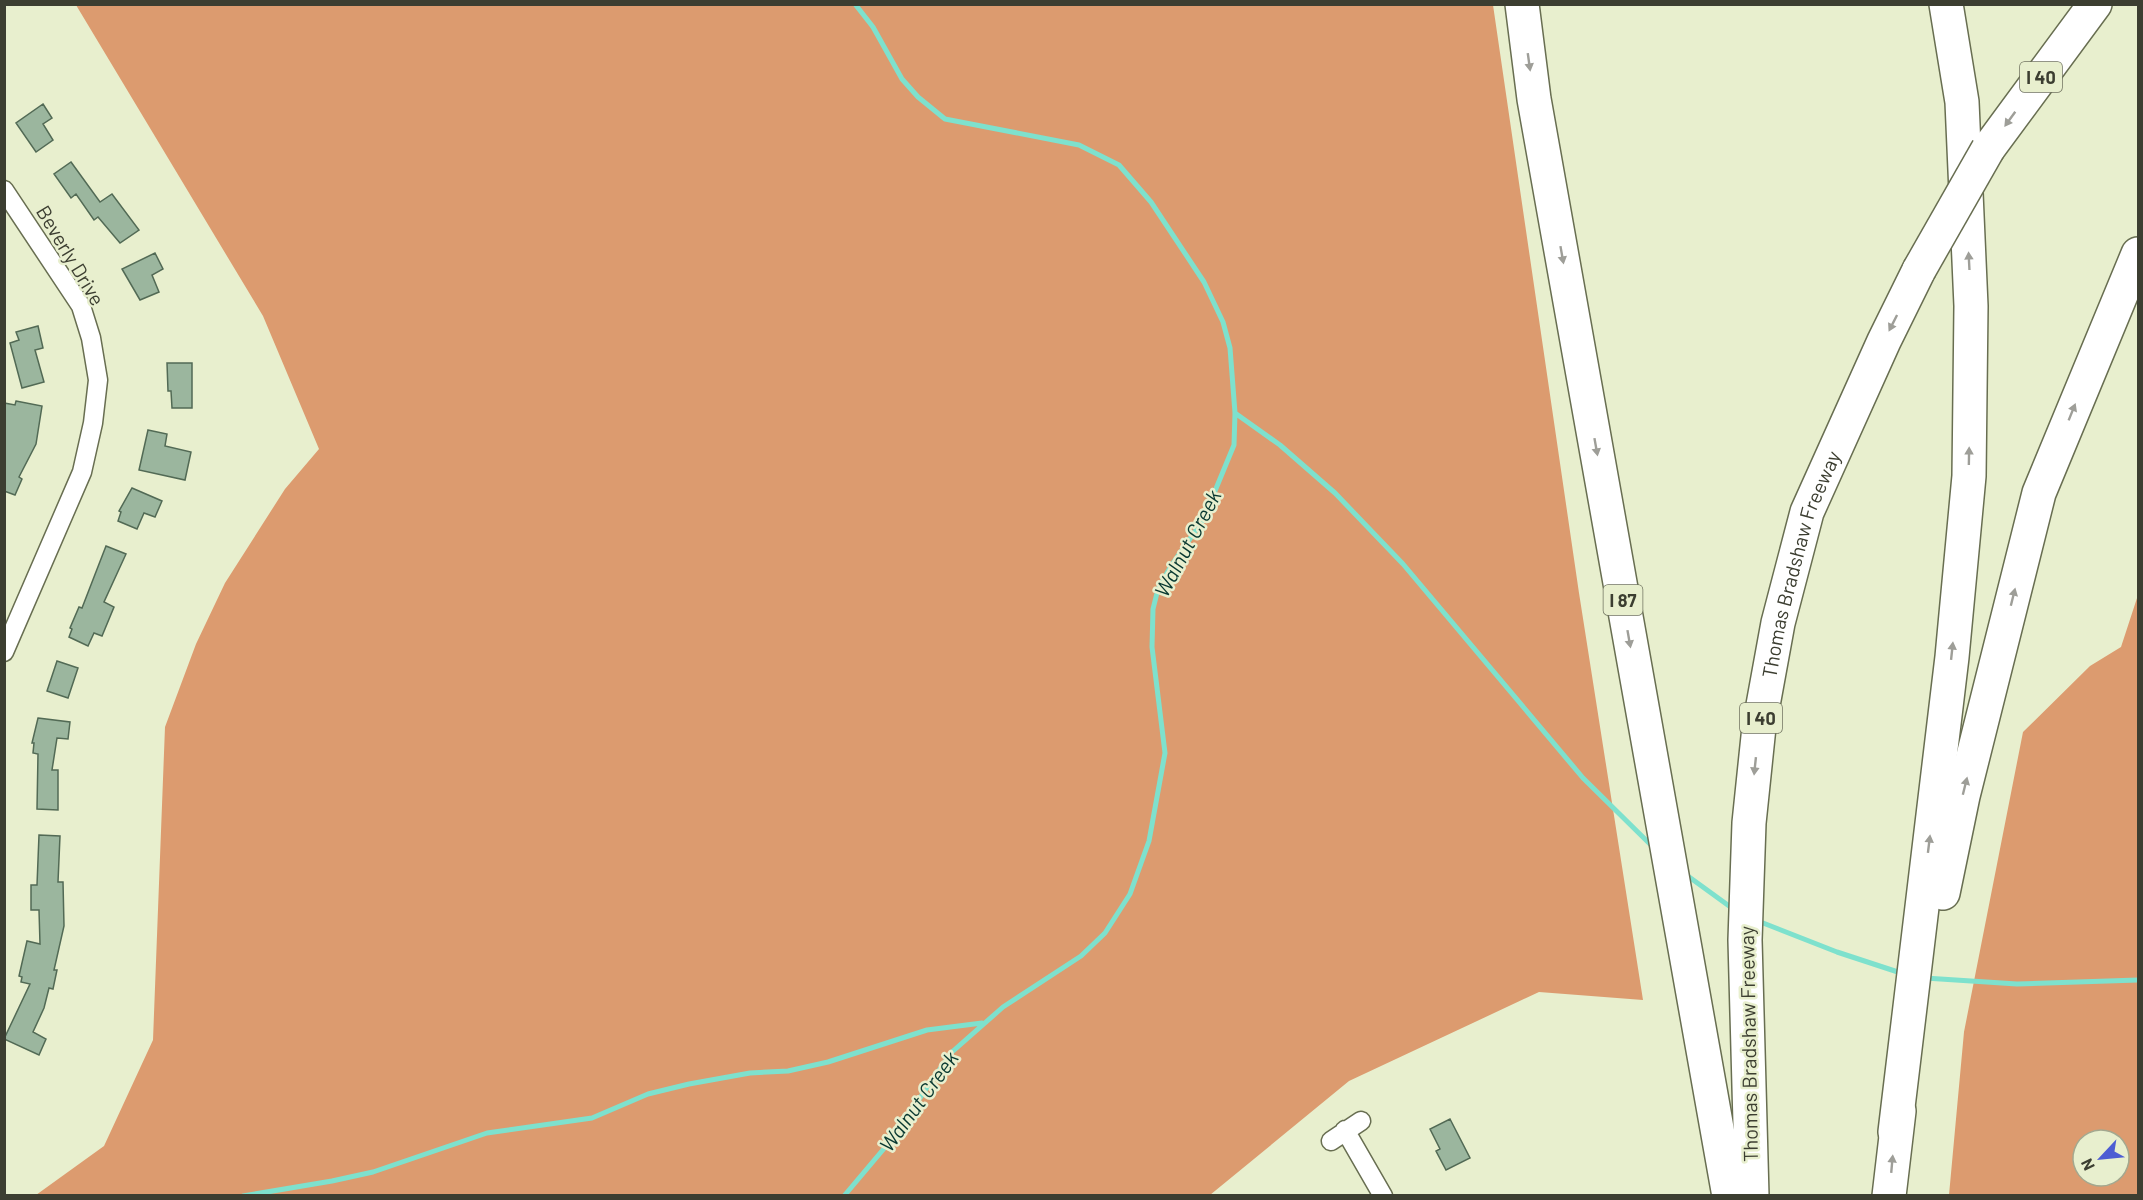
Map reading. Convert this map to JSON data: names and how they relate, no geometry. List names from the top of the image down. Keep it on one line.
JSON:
{"streets":{"highway":["I 40","Thomas Bradshaw Freeway","I 87"],"street":["Beverly Drive"]},"water":["Walnut Creek"],"north":"bottom left"}
